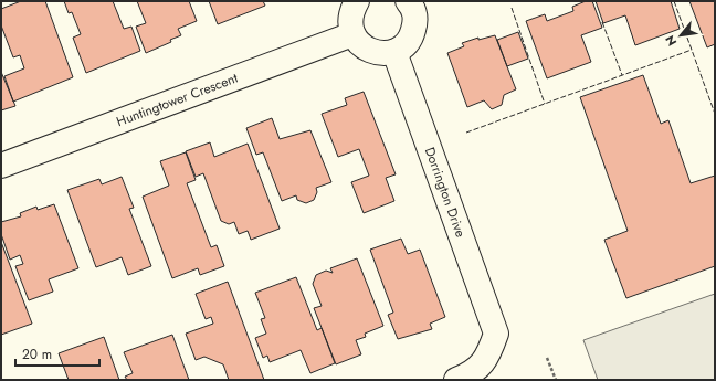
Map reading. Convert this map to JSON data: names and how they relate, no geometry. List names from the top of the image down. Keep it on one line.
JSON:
{"streets":{"street":["Huntingtower Crescent","Dorrington Drive"]},"scale_bar":"20 m","north":"bottom left"}
